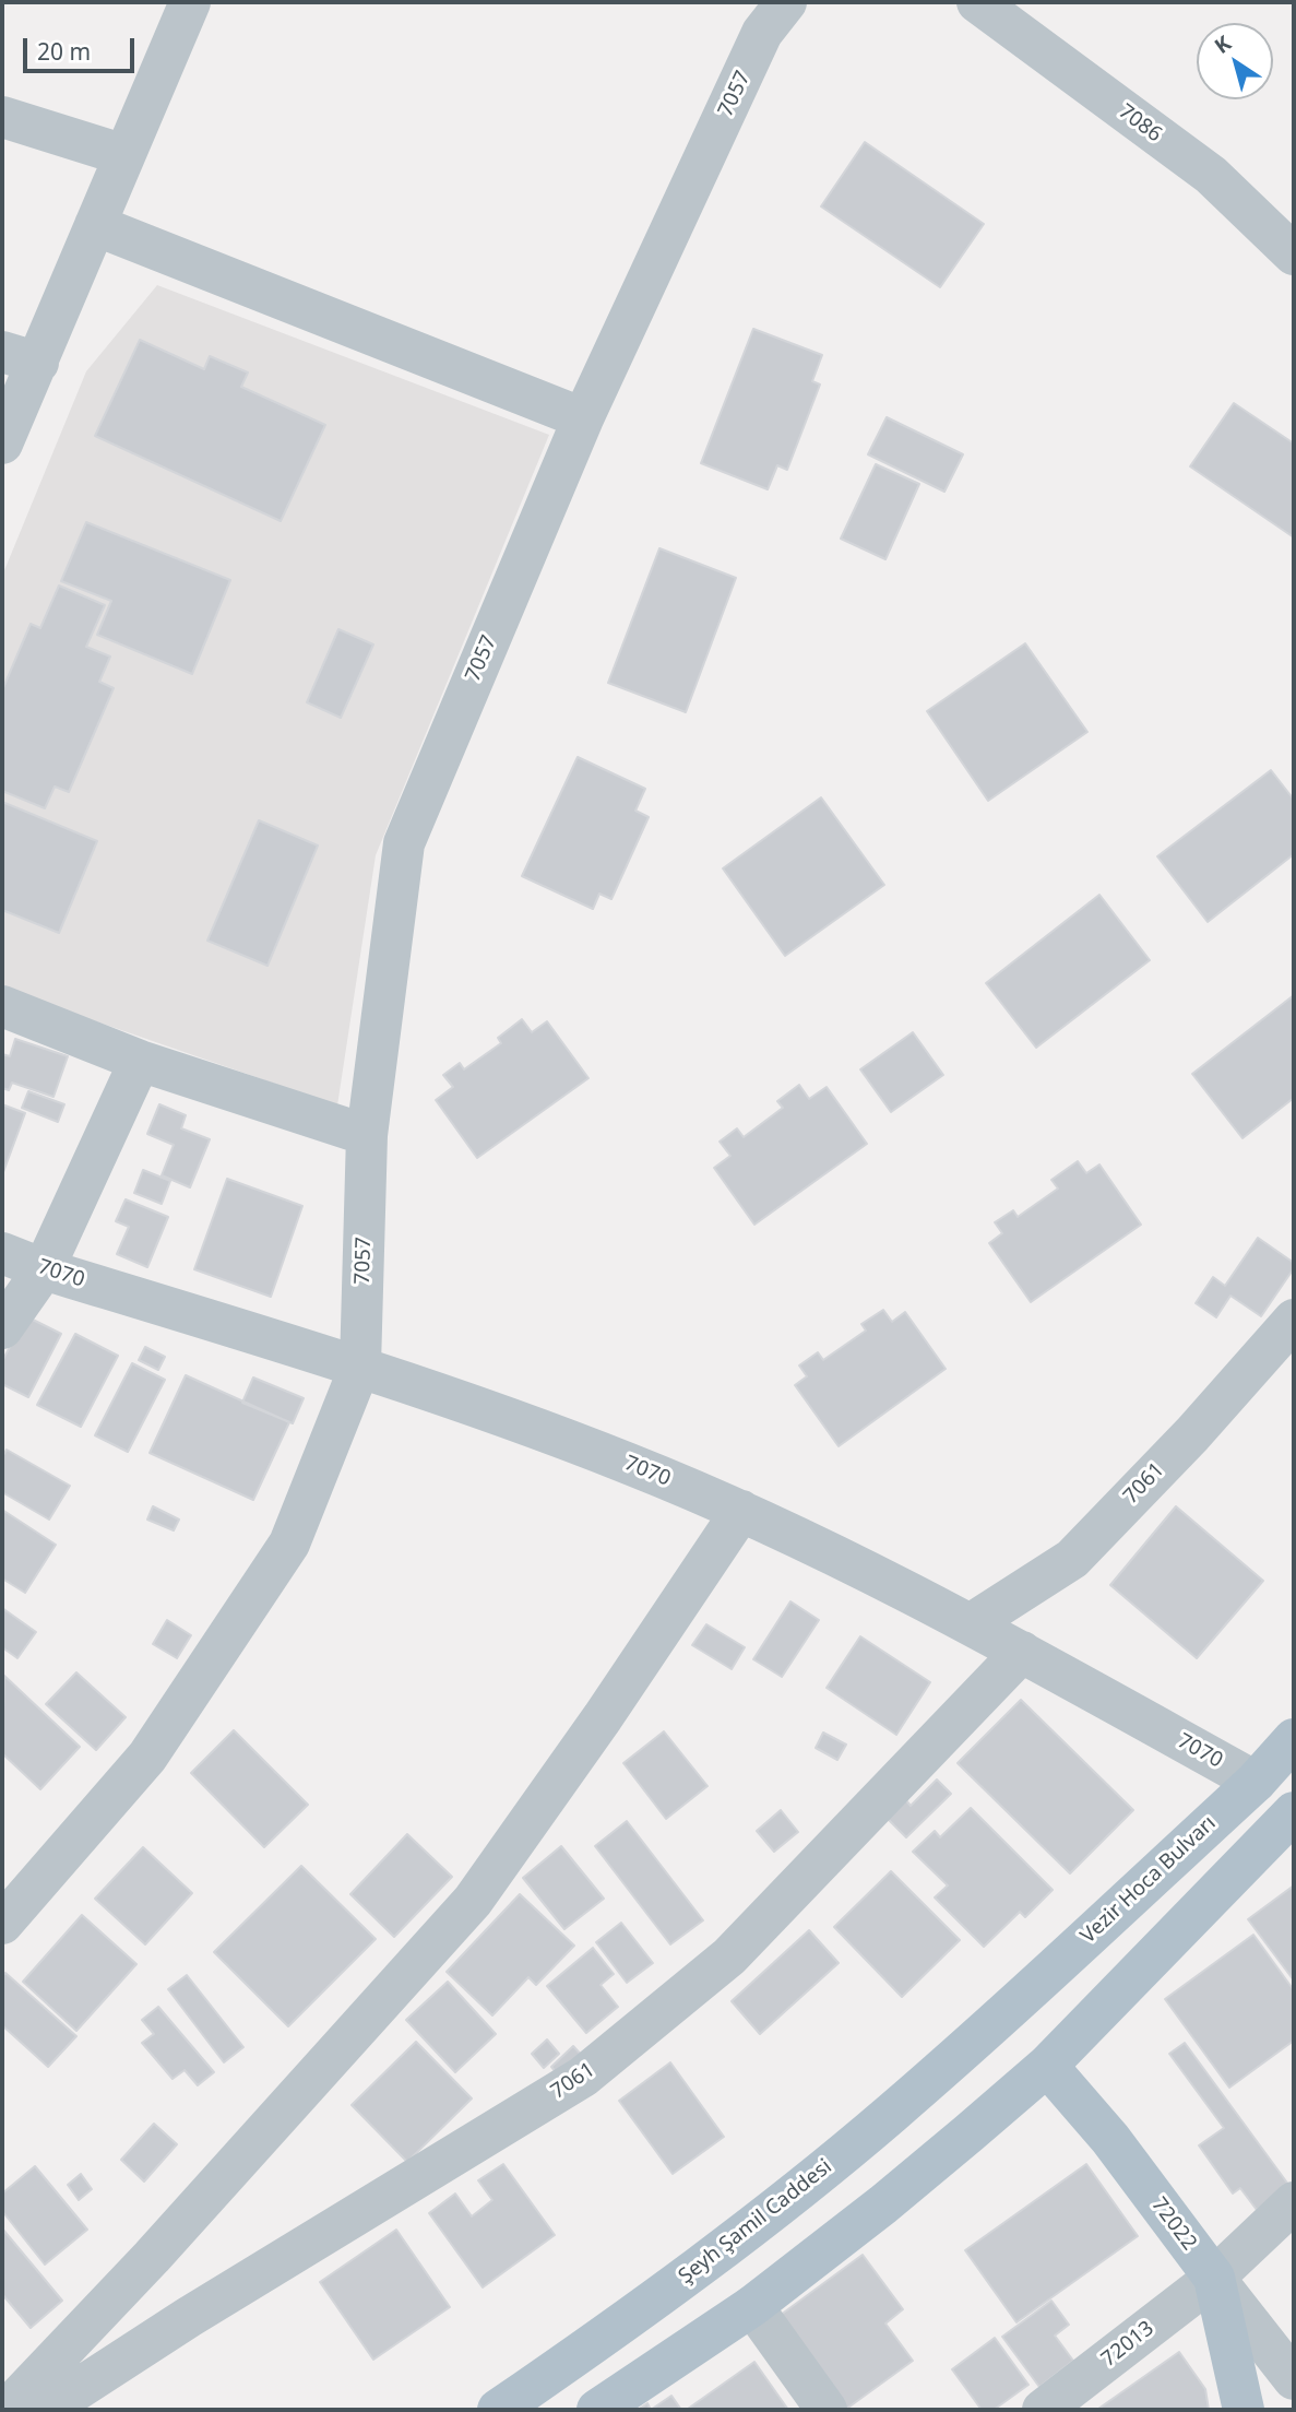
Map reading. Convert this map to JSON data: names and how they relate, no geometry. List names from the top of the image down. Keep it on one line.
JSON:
{"streets":{"main road":["Vezir Hoca Bulvarı","Şeyh Şamil Caddesi","72022"],"street":["7057","7086","7070","7061","72013"]},"crossings":[["7057","7070"],["7070","7061"],["7070","Vezir Hoca Bulvarı"],["Vezir Hoca Bulvarı","Şeyh Şamil Caddesi"],["72022","72013"]],"scale_bar":"20 m","north":"top left"}
